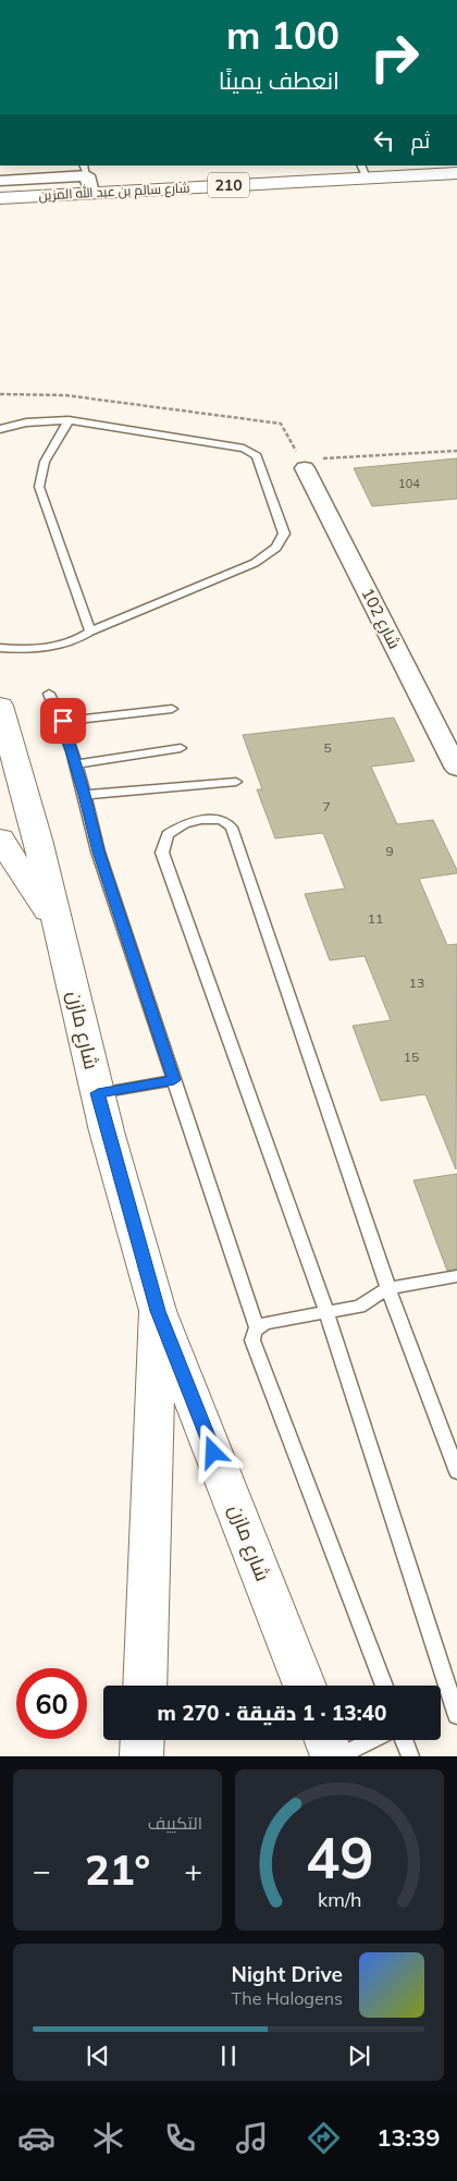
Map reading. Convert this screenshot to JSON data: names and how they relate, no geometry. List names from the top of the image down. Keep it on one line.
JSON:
{"streets":{"main road":["210","شارع سالم بن عبد الله المزين","شارع مازن"],"street":["شارع 102"]},"house_numbers":["104","5","7","9","11","13","15"],"page":{"turn":["100 m","انعطف يمينًا"],"then":"ثم","limit":"60","trip":"13:40 · 1 دقيقة · 270 m","tile":"التكييف","heat":["−","21°","+"],"song":["Night Drive","The Halogens"],"tabs":"13:39","gauge":["49","km/h"]}}
